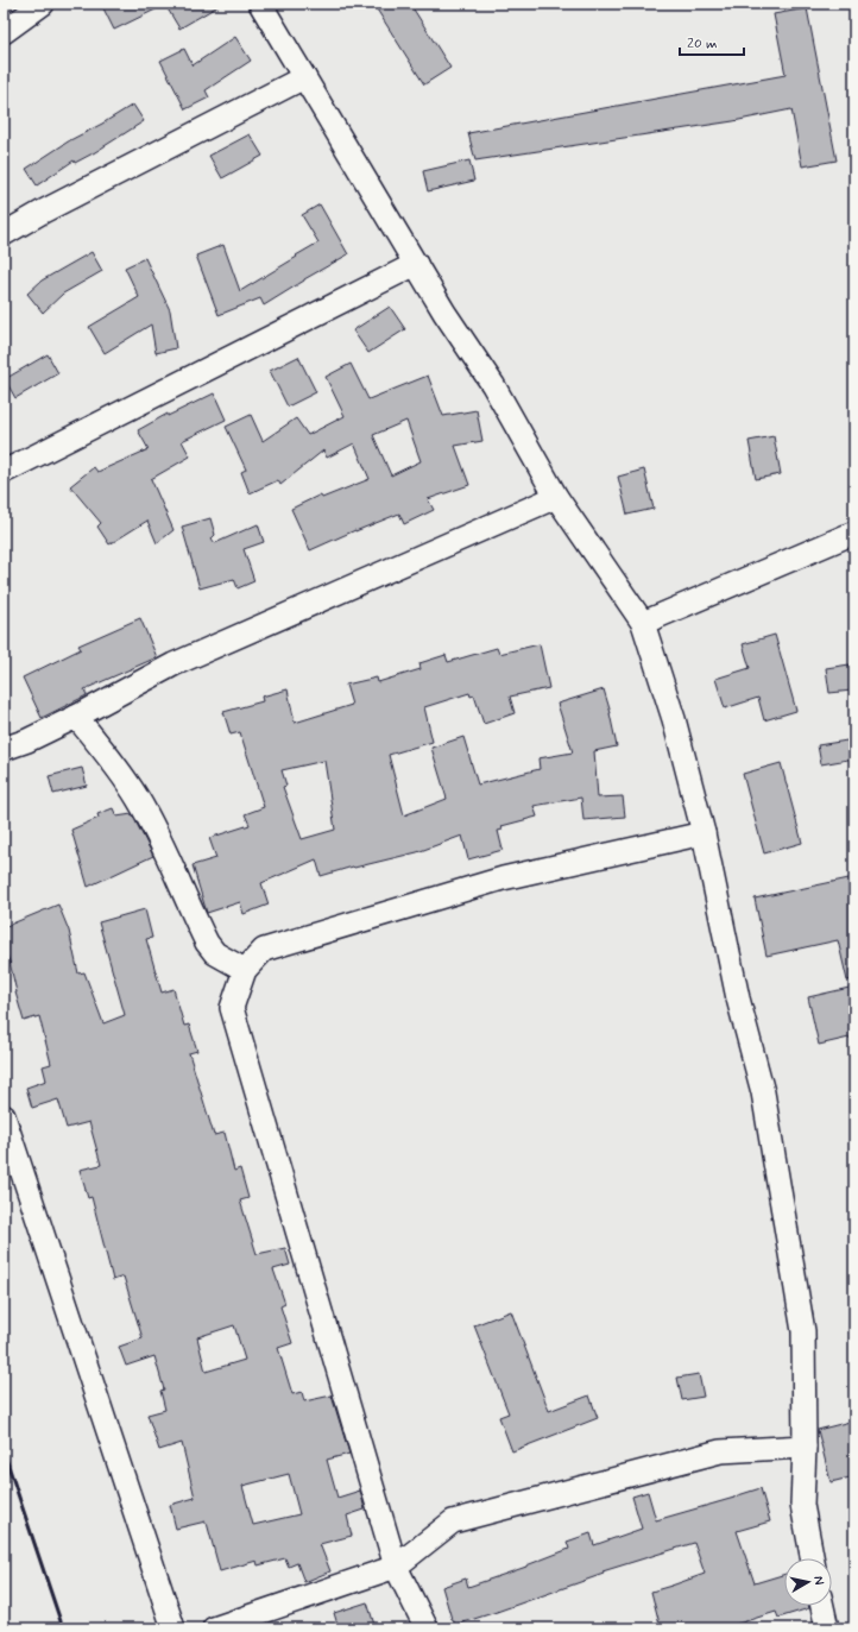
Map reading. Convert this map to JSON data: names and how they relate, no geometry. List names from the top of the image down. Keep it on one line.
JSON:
{"scale_bar":"20 m","north":"right"}
